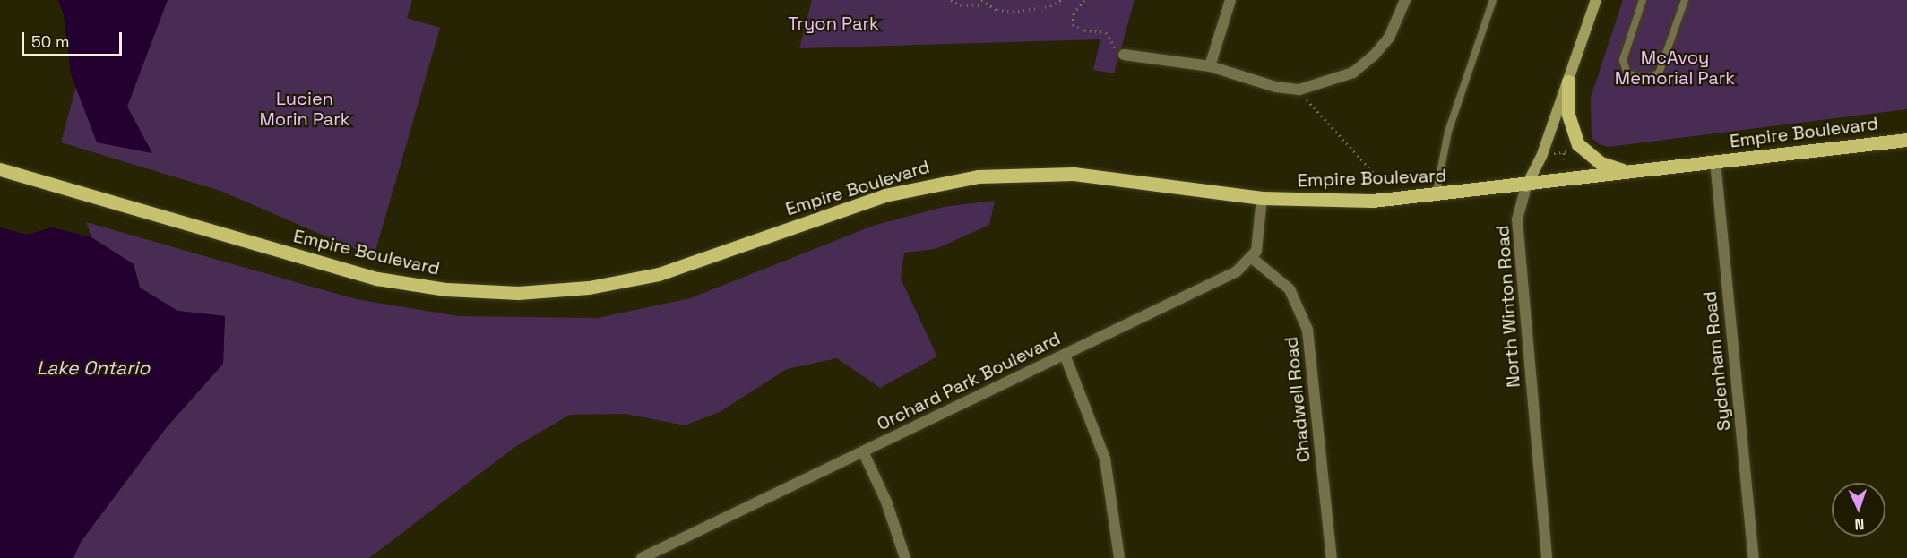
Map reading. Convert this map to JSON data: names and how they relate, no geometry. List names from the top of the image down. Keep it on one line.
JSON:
{"streets":{"main road":["Empire Boulevard","North Winton Road"],"street":["Sydenham Road","Orchard Park Boulevard","Chadwell Road"]},"crossings":[["Empire Boulevard","North Winton Road"],["Empire Boulevard","Sydenham Road"],["Orchard Park Boulevard","Chadwell Road"]],"water":["Lake Ontario"],"parks":["Tryon Park","McAvoy Memorial Park","Lucien Morin Park"],"scale_bar":"50 m","north":"bottom"}
